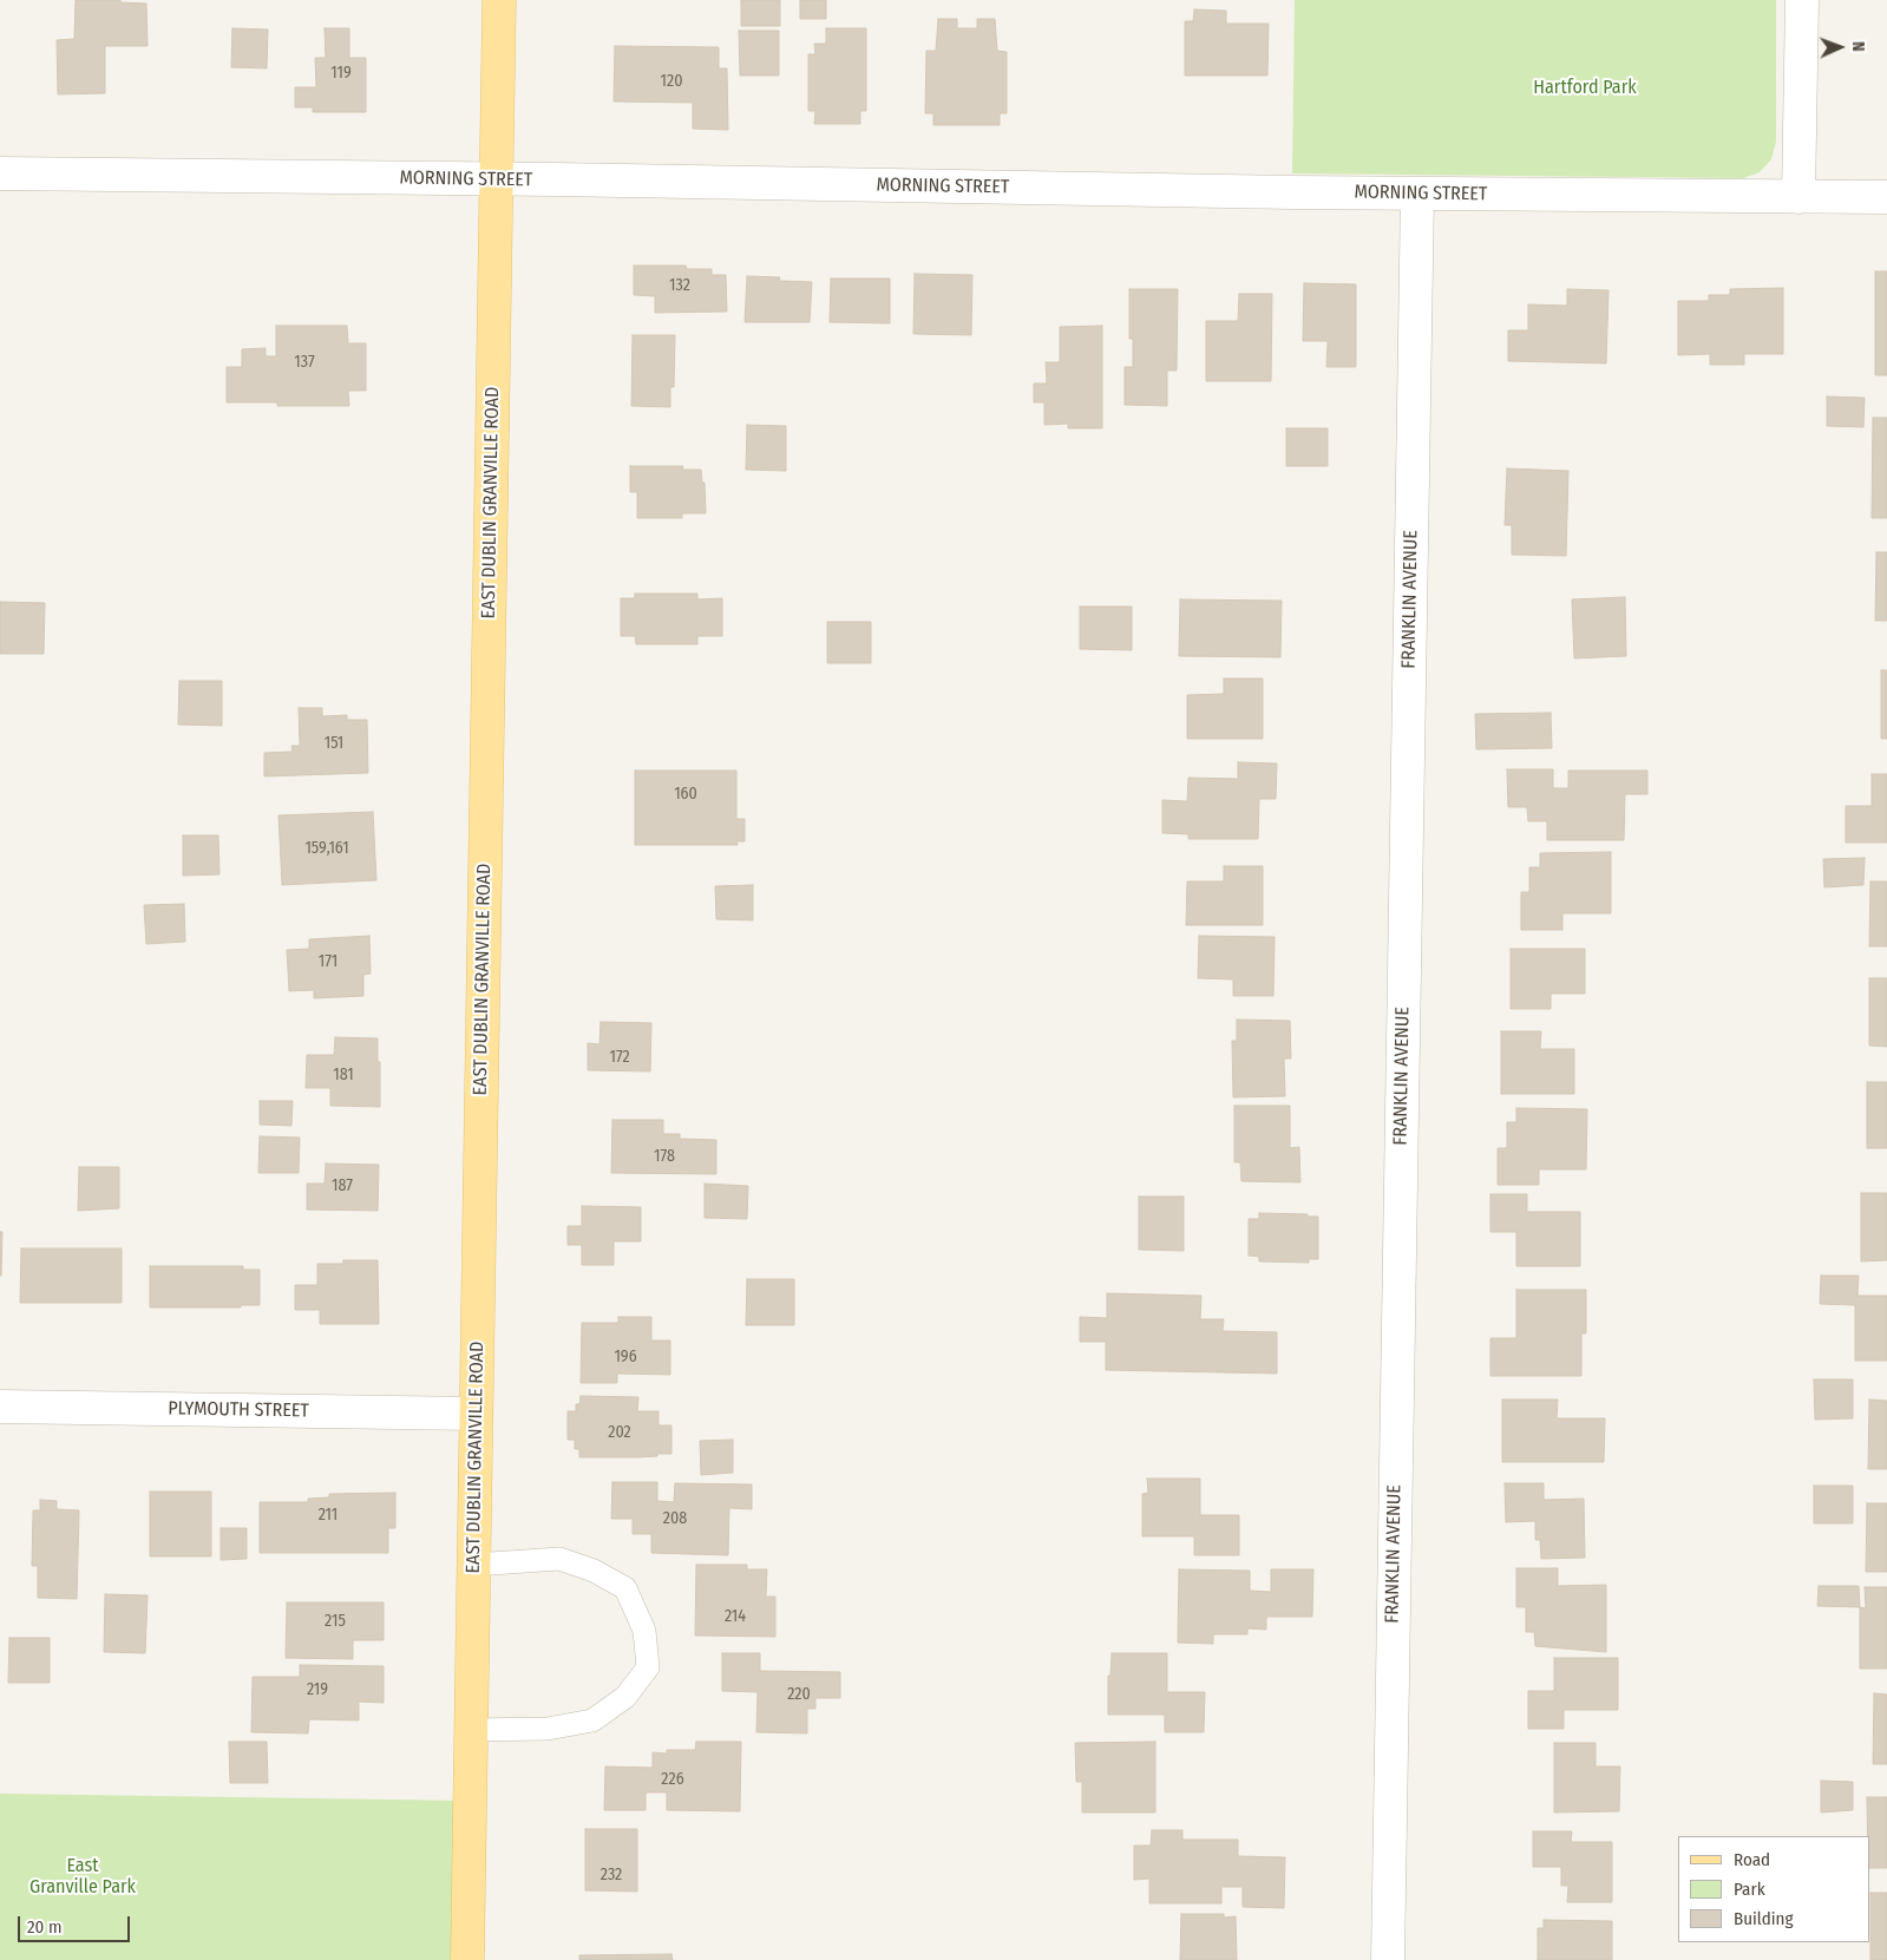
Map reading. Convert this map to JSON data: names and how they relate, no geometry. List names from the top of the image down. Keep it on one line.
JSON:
{"streets":{"main road":["EAST DUBLIN GRANVILLE ROAD"],"street":["MORNING STREET","FRANKLIN AVENUE","PLYMOUTH STREET"]},"crossings":[["MORNING STREET","EAST DUBLIN GRANVILLE ROAD"],["MORNING STREET","FRANKLIN AVENUE"],["EAST DUBLIN GRANVILLE ROAD","PLYMOUTH STREET"]],"parks":["Hartford Park","East Granville Park"],"house_numbers":["119","120","132","137","151","160","159,161","171","172","181","178","187","196","202","211","208","214","215","219","220","226","232"],"legend":["Road","Park","Building"],"scale_bar":"20 m","north":"right"}
